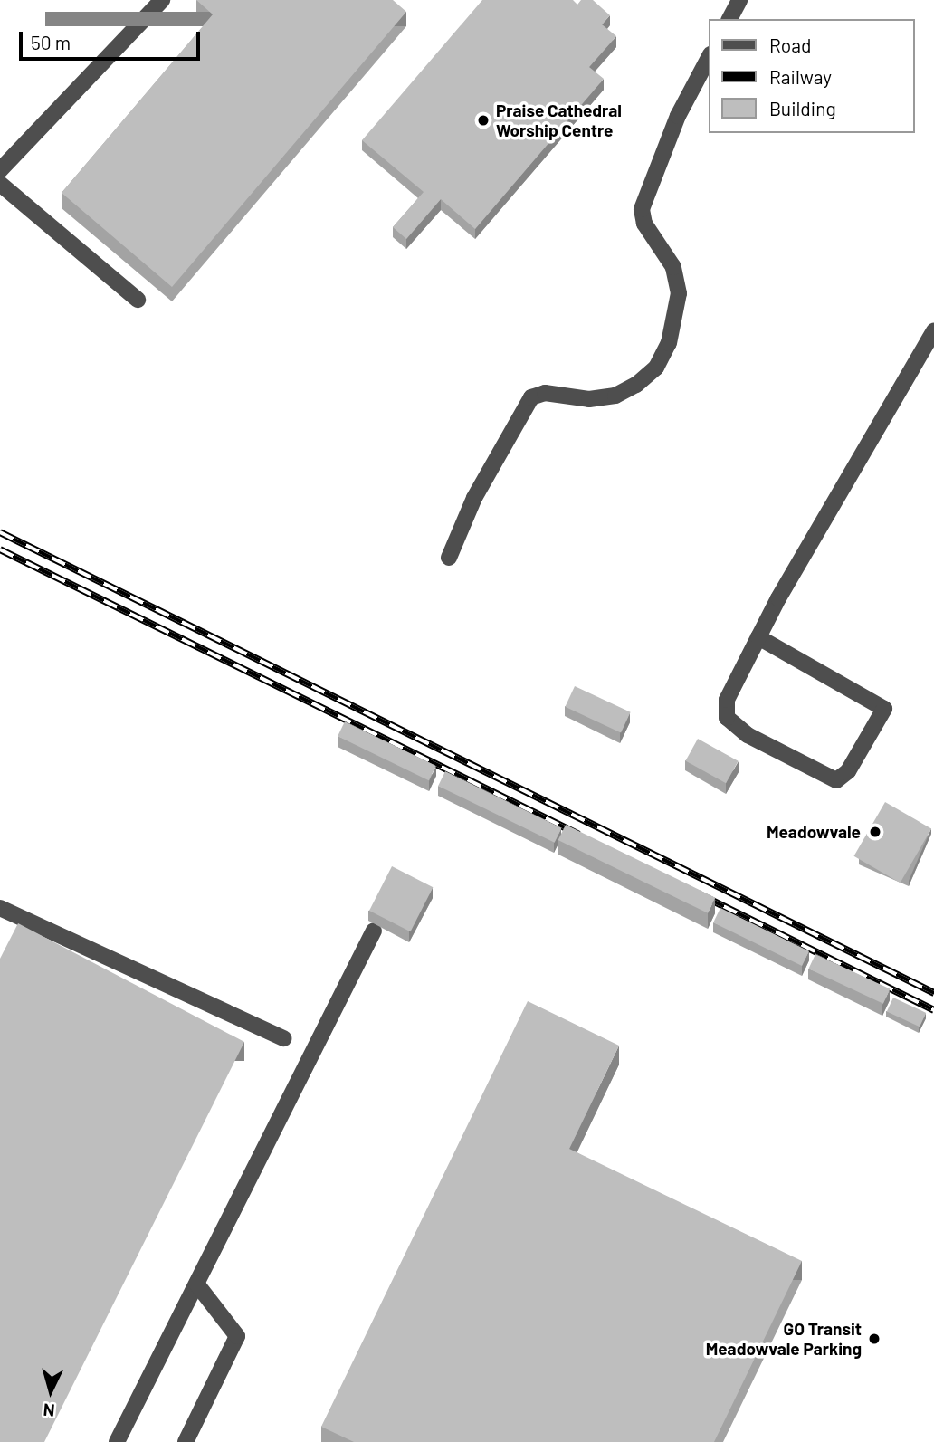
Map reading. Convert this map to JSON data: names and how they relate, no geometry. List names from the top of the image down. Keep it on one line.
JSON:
{"places":["Praise Cathedral Worship Centre","Meadowvale","GO Transit Meadowvale Parking"],"legend":["Road","Railway","Building"],"scale_bar":"50 m","north":"bottom"}
